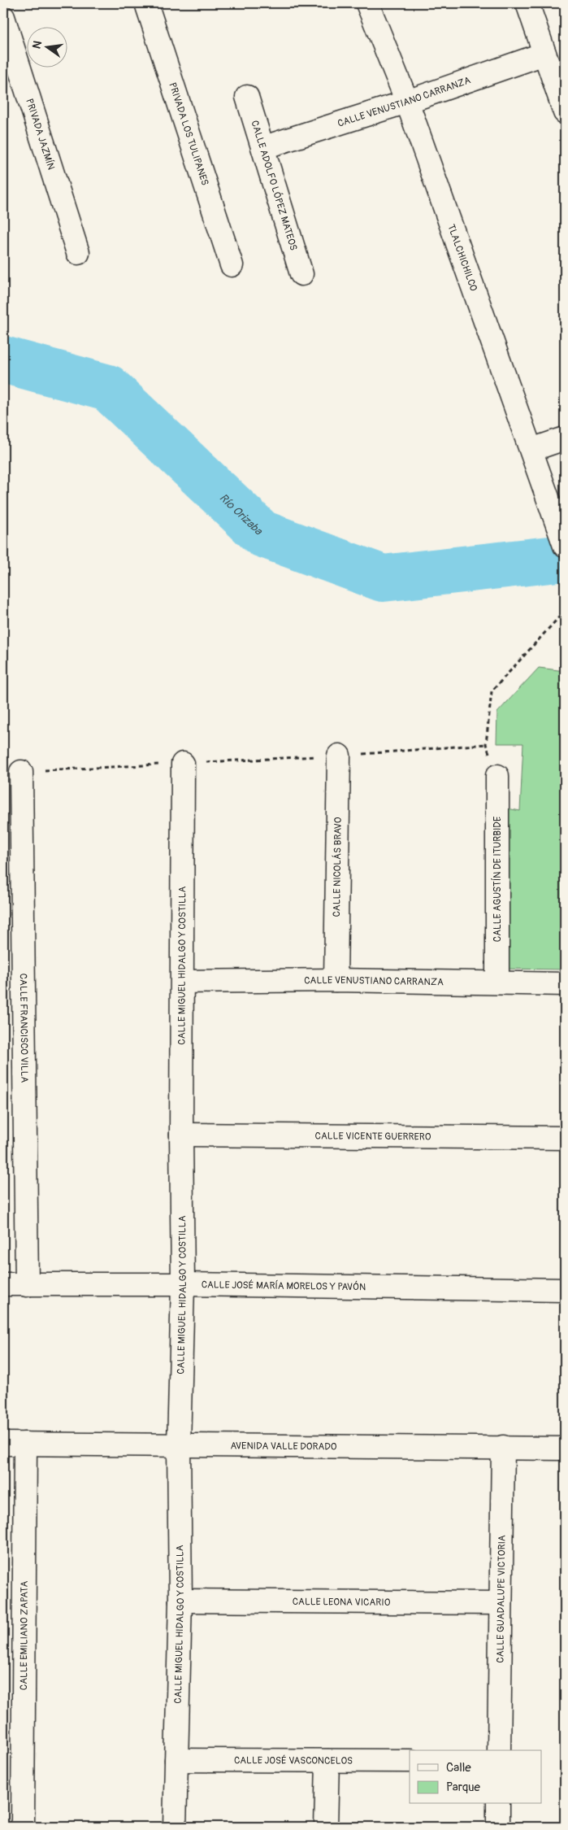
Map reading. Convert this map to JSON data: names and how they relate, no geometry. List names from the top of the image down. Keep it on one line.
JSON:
{"streets":{"street":["CALLE VENUSTIANO CARRANZA","PRIVADA LOS TULIPANES","PRIVADA JAZMÍN","CALLE ADOLFO LÓPEZ MATEOS","TLALCHICHILCO","CALLE NICOLÁS BRAVO","CALLE AGUSTÍN DE ITURBIDE","CALLE MIGUEL HIDALGO Y COSTILLA","CALLE FRANCISCO VILLA","CALLE VICENTE GUERRERO","CALLE JOSÉ MARÍA MORELOS Y PAVÓN","AVENIDA VALLE DORADO","CALLE GUADALUPE VICTORIA","CALLE LEONA VICARIO","CALLE EMILIANO ZAPATA","CALLE JOSÉ VASCONCELOS"]},"crossings":[["CALLE VENUSTIANO CARRANZA","CALLE ADOLFO LÓPEZ MATEOS"],["CALLE VENUSTIANO CARRANZA","TLALCHICHILCO"],["CALLE VENUSTIANO CARRANZA","CALLE NICOLÁS BRAVO"],["CALLE VENUSTIANO CARRANZA","CALLE AGUSTÍN DE ITURBIDE"],["CALLE VENUSTIANO CARRANZA","CALLE MIGUEL HIDALGO Y COSTILLA"],["CALLE MIGUEL HIDALGO Y COSTILLA","CALLE VICENTE GUERRERO"],["CALLE MIGUEL HIDALGO Y COSTILLA","CALLE JOSÉ MARÍA MORELOS Y PAVÓN"],["CALLE MIGUEL HIDALGO Y COSTILLA","AVENIDA VALLE DORADO"],["CALLE MIGUEL HIDALGO Y COSTILLA","CALLE LEONA VICARIO"],["CALLE MIGUEL HIDALGO Y COSTILLA","CALLE JOSÉ VASCONCELOS"],["CALLE FRANCISCO VILLA","CALLE JOSÉ MARÍA MORELOS Y PAVÓN"],["AVENIDA VALLE DORADO","CALLE GUADALUPE VICTORIA"],["AVENIDA VALLE DORADO","CALLE EMILIANO ZAPATA"],["CALLE GUADALUPE VICTORIA","CALLE LEONA VICARIO"]],"water":["Río Orizaba"],"legend":["Calle","Parque"],"north":"left"}
